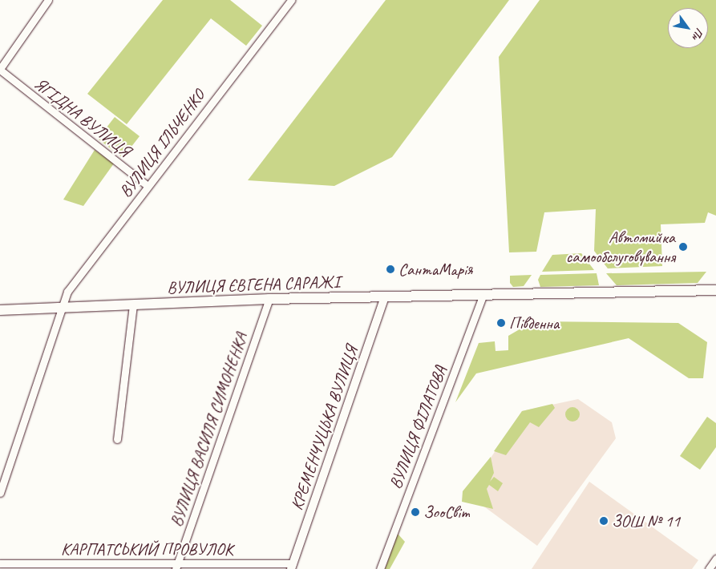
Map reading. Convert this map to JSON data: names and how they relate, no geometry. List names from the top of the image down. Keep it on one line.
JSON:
{"streets":{"main road":["ВУЛИЦЯ ЄВГЕНА САРАЖІ"],"street":["ЯГІДНА ВУЛИЦЯ","ВУЛИЦЯ ІЛЬЧЕНКО","ВУЛИЦЯ ФІЛАТОВА","КРЕМЕНЧУЦЬКА ВУЛИЦЯ","ВУЛИЦЯ ВАСИЛЯ СИМОНЕНКА","КАРПАТСЬКИЙ ПРОВУЛОК"]},"crossings":[["ЯГІДНА ВУЛИЦЯ","ВУЛИЦЯ ІЛЬЧЕНКО"],["ВУЛИЦЯ ІЛЬЧЕНКО","ВУЛИЦЯ ЄВГЕНА САРАЖІ"],["ВУЛИЦЯ ЄВГЕНА САРАЖІ","ВУЛИЦЯ ФІЛАТОВА"],["ВУЛИЦЯ ЄВГЕНА САРАЖІ","КРЕМЕНЧУЦЬКА ВУЛИЦЯ"],["ВУЛИЦЯ ЄВГЕНА САРАЖІ","ВУЛИЦЯ ВАСИЛЯ СИМОНЕНКА"],["КРЕМЕНЧУЦЬКА ВУЛИЦЯ","КАРПАТСЬКИЙ ПРОВУЛОК"],["ВУЛИЦЯ ВАСИЛЯ СИМОНЕНКА","КАРПАТСЬКИЙ ПРОВУЛОК"]],"places":["Автомийка самообслуговування","СантаМарія","Південна","ЗооСвiт","ЗОШ № 11"],"north":"bottom right"}
